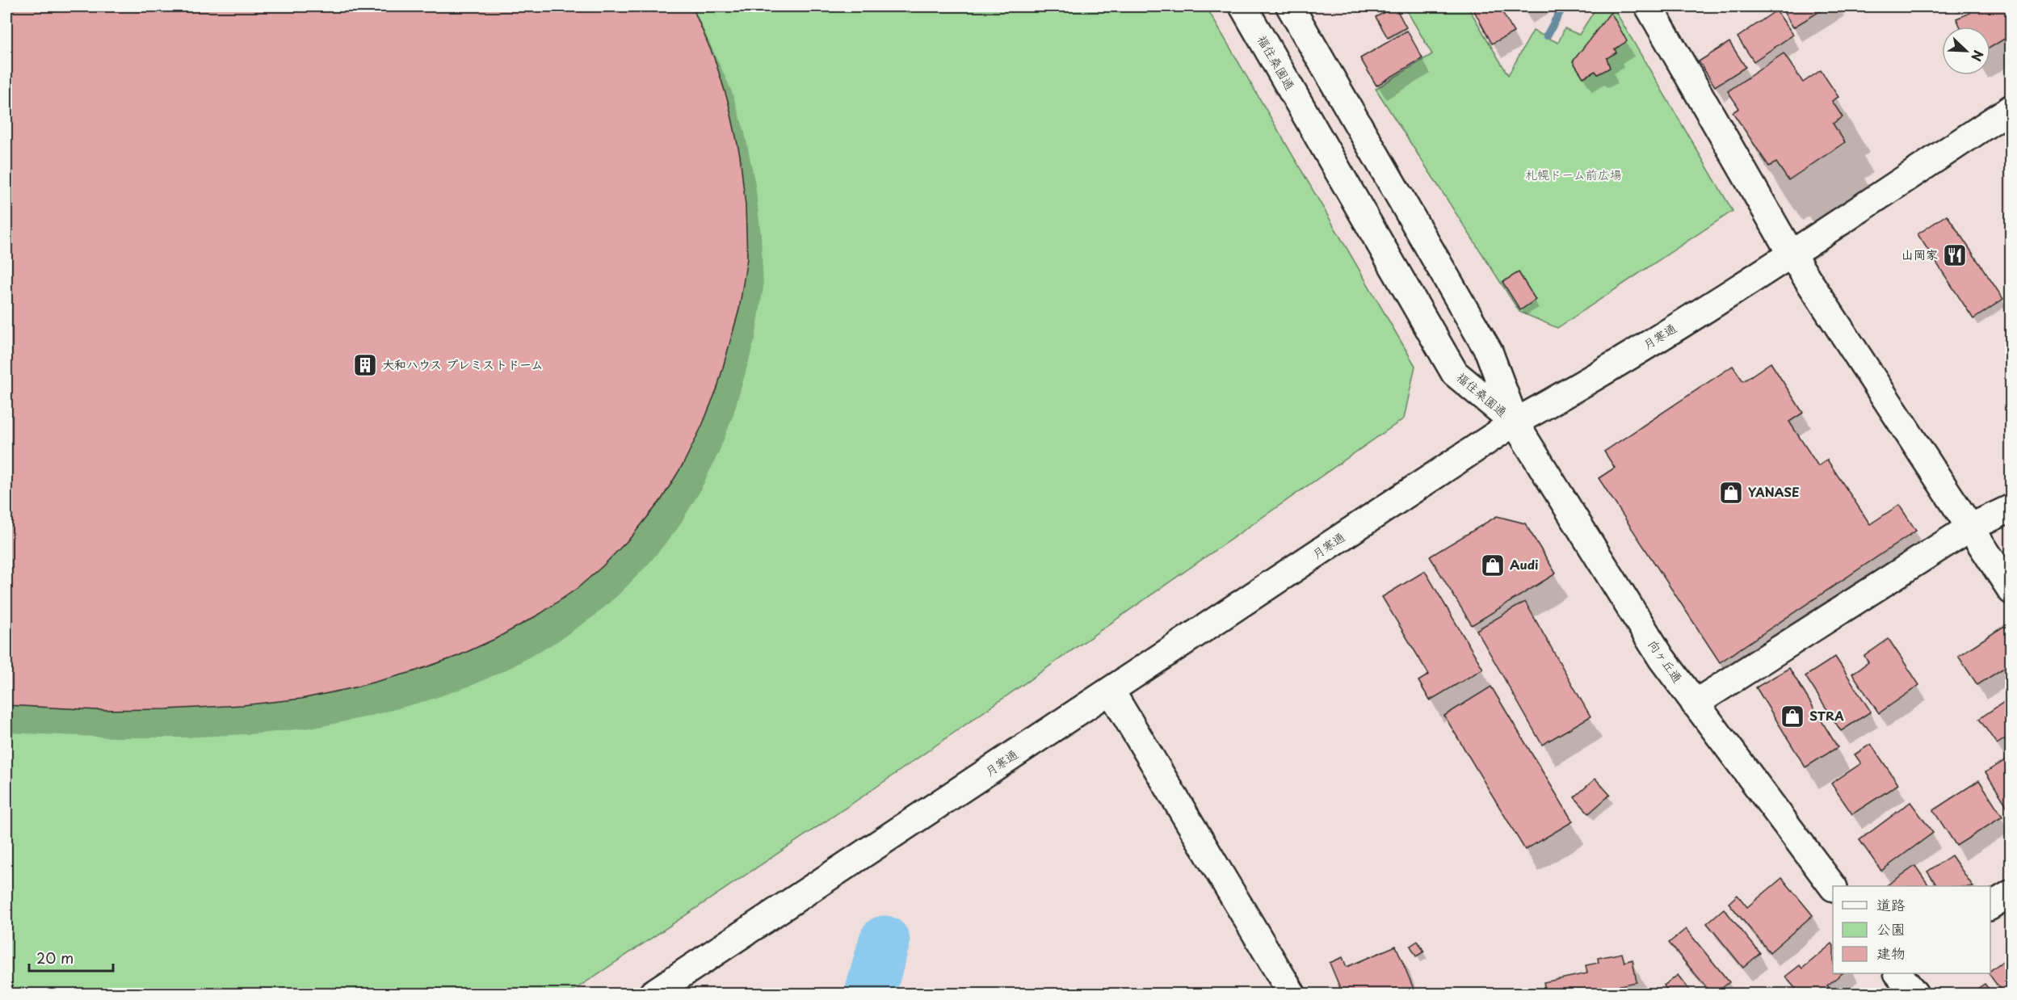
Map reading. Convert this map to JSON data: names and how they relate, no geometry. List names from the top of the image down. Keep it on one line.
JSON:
{"streets":{"main road":["福住桑園通","月寒通","向ヶ丘通"]},"crossings":[["福住桑園通","月寒通"],["福住桑園通","向ヶ丘通"],["月寒通","向ヶ丘通"]],"parks":["札幌ドーム前広場"],"places":{"restaurant":["山岡家"],"building":["大和ハウス プレミストドーム"],"shop":["YANASE","Audi","STRA"]},"legend":["道路","公園","建物"],"scale_bar":"20 m","north":"bottom right"}
